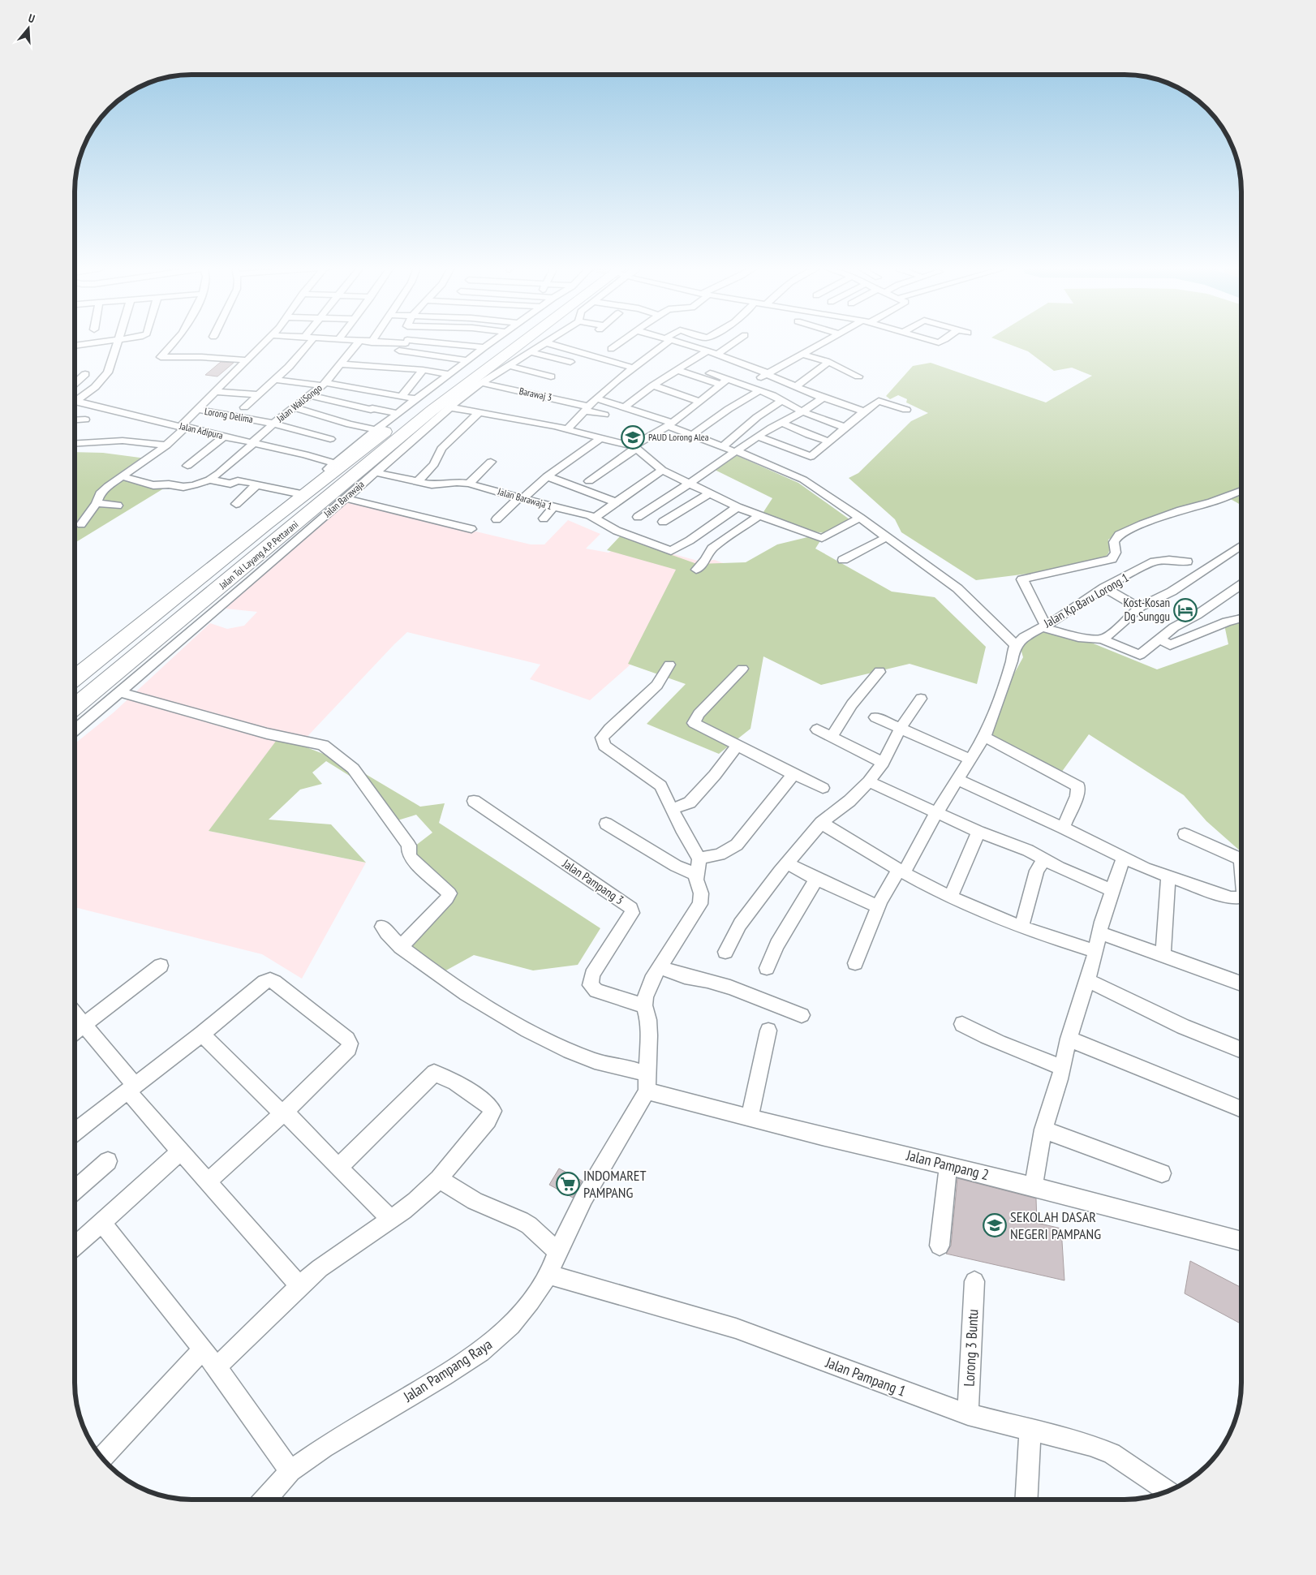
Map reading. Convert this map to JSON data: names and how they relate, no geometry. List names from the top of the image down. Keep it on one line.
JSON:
{"streets":{"highway":["Jalan Tol Layang A.P. Pettarani"],"street":["Barawaj 3","Jalan WaliSongo","Lorong Delima","Jalan Adipura","Jalan Barawaja","Jalan Barawaja 1","Jalan Kp.Baru Lorong 1","Jalan Pampang 3","Jalan Pampang 2","Lorong 3 Buntu","Jalan Pampang Raya","Jalan Pampang 1"]},"crossings":[["Barawaj 3","Jalan Barawaja"],["Jalan WaliSongo","Lorong Delima"],["Jalan WaliSongo","Jalan Adipura"],["Jalan Barawaja","Jalan Barawaja 1"],["Jalan Barawaja","Jalan Tol Layang A.P. Pettarani"],["Jalan Pampang 2","Jalan Pampang Raya"],["Lorong 3 Buntu","Jalan Pampang 1"],["Jalan Pampang Raya","Jalan Pampang 1"]],"places":{"school or university":["PAUD Lorong Alea","SEKOLAH DASAR NEGERI PAMPANG"],"hotel":["Kost-Kosan Dg Sunggu"],"supermarket":["INDOMARET PAMPANG"]},"north":"top"}
